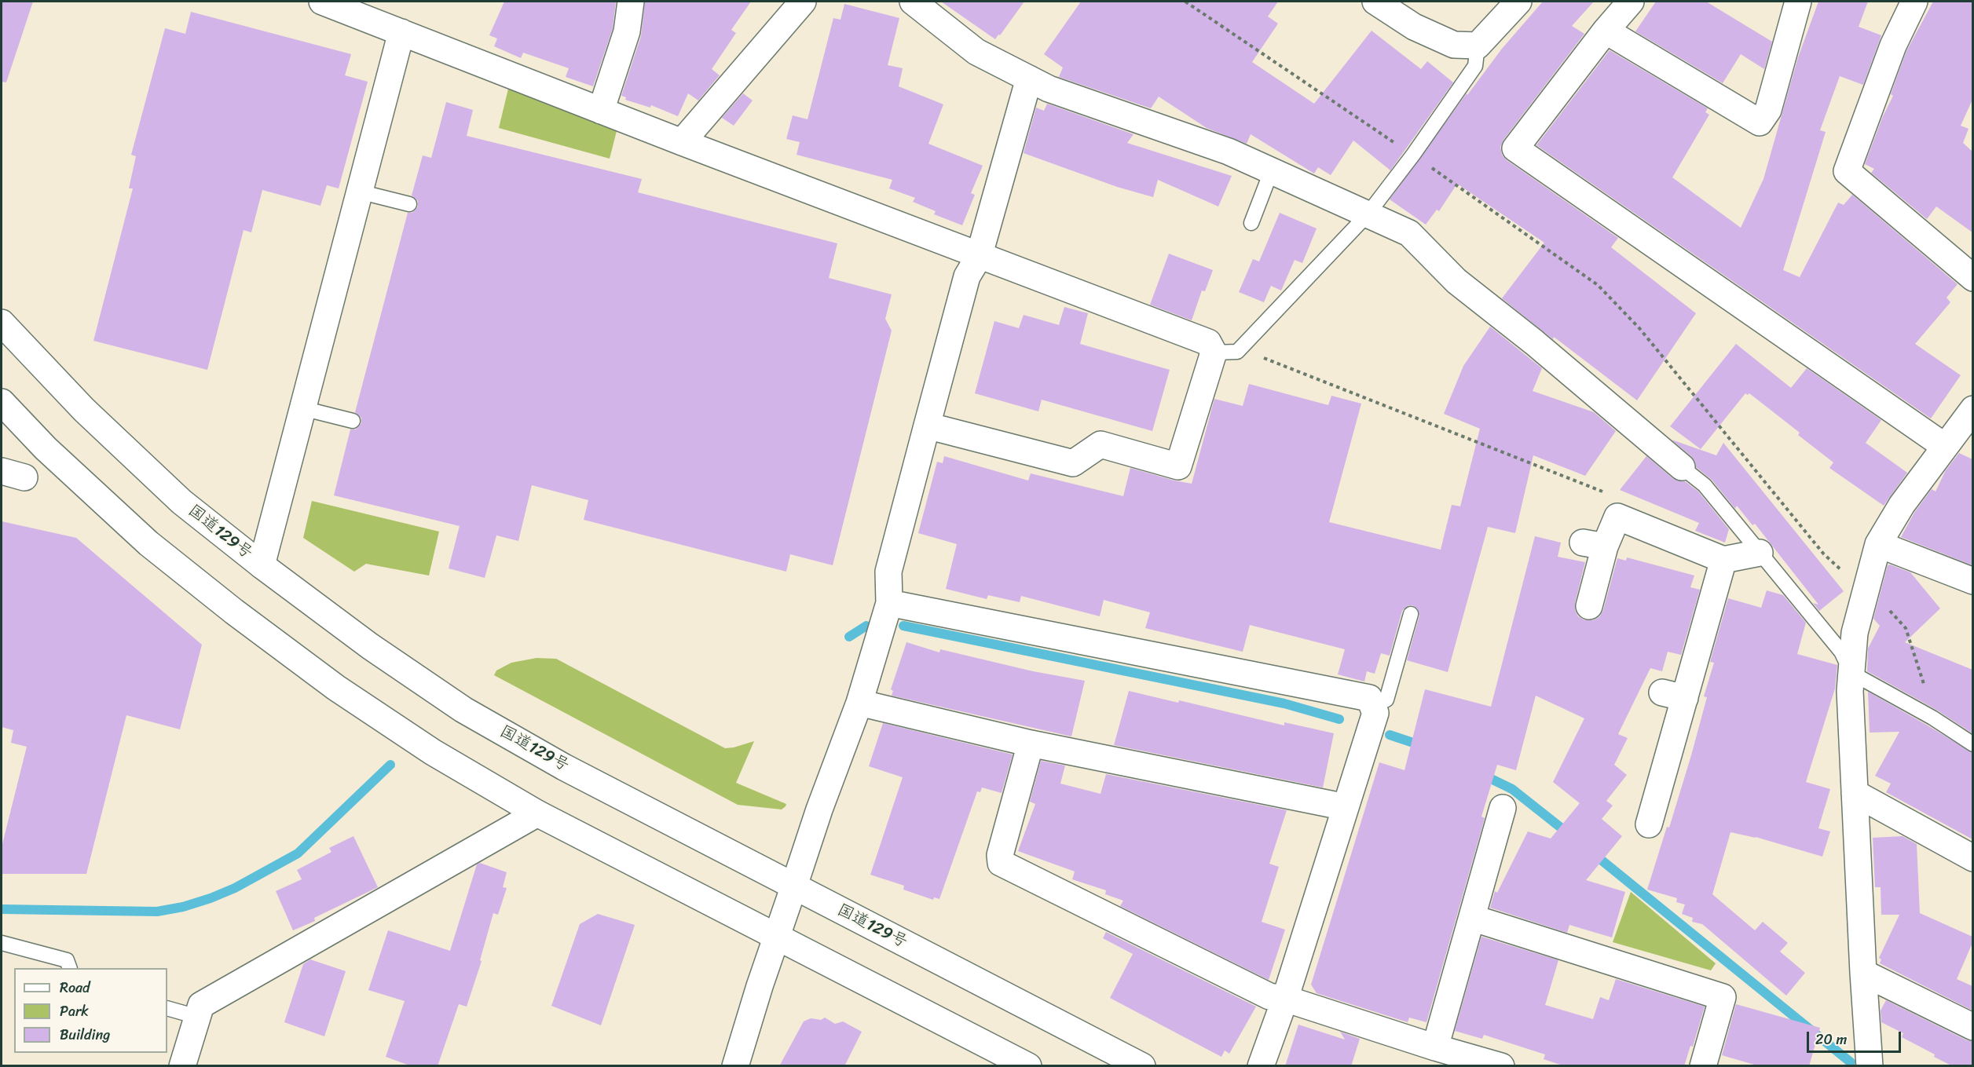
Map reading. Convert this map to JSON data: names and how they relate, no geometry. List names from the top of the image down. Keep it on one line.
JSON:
{"streets":{"main road":["国道129号"]},"legend":["Road","Park","Building"],"scale_bar":"20 m"}
